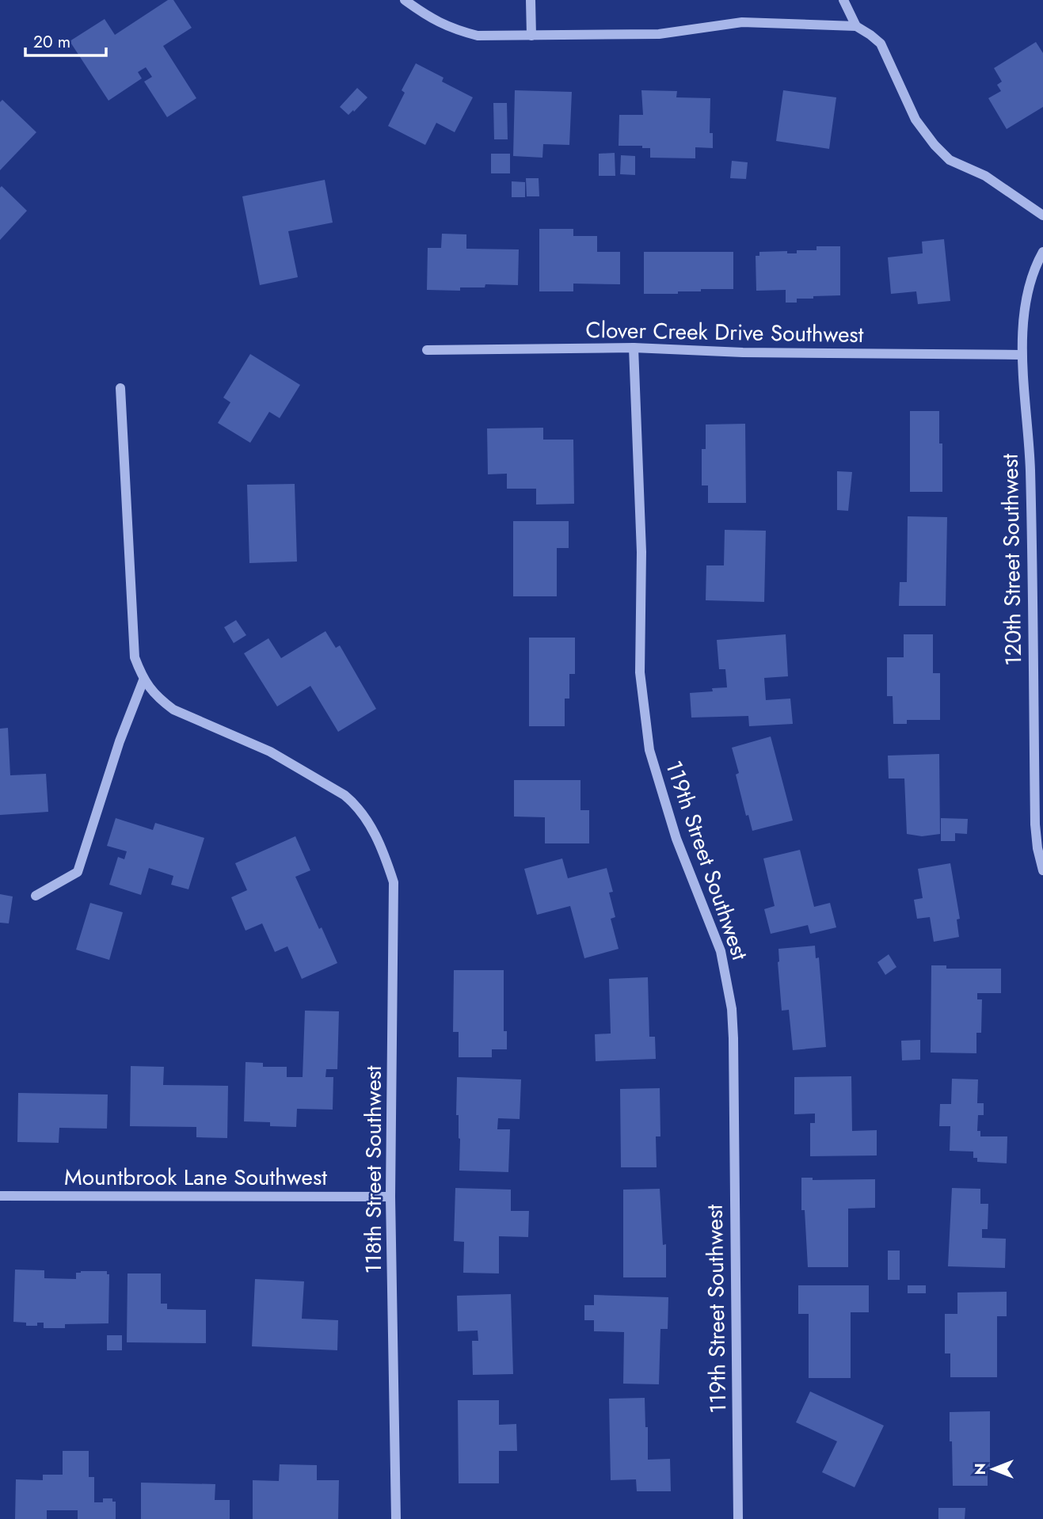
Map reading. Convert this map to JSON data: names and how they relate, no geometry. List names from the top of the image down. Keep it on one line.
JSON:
{"streets":{"street":["Clover Creek Drive Southwest","120th Street Southwest","119th Street Southwest","118th Street Southwest","Mountbrook Lane Southwest"]},"crossings":[["Clover Creek Drive Southwest","120th Street Southwest"],["Clover Creek Drive Southwest","119th Street Southwest"],["118th Street Southwest","Mountbrook Lane Southwest"]],"scale_bar":"20 m","north":"left"}
